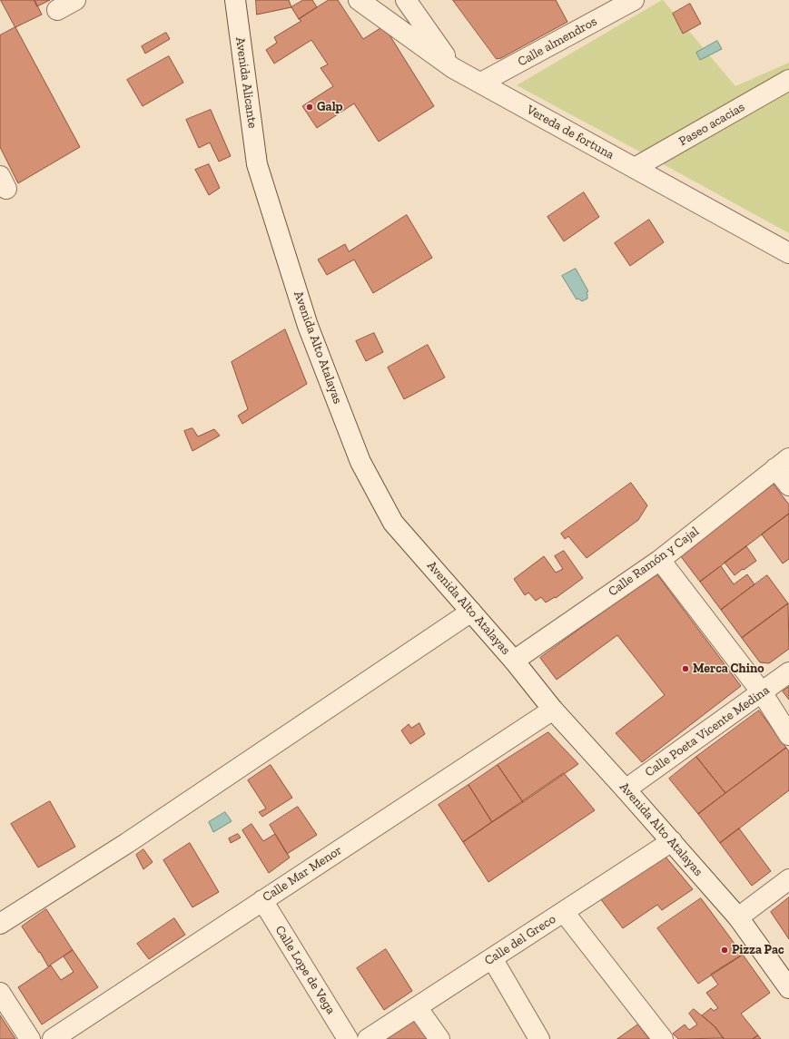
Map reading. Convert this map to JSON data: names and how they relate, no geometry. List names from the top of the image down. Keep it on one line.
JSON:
{"streets":{"street":["Calle almendros","Avenida Alicante","Paseo acacias","Vereda de fortuna","Avenida Alto Atalayas","Calle Ramón y Cajal","Calle Poeta Vicente Medina","Calle Mar Menor","Calle del Greco","Calle Lope de Vega"]},"crossings":[["Calle almendros","Vereda de fortuna"],["Avenida Alicante","Avenida Alto Atalayas"],["Paseo acacias","Vereda de fortuna"],["Avenida Alto Atalayas","Calle Ramón y Cajal"],["Avenida Alto Atalayas","Calle Poeta Vicente Medina"],["Avenida Alto Atalayas","Calle Mar Menor"],["Avenida Alto Atalayas","Calle del Greco"],["Calle Mar Menor","Calle Lope de Vega"]],"places":["Galp","Merca Chino","Pizza Pac"]}
